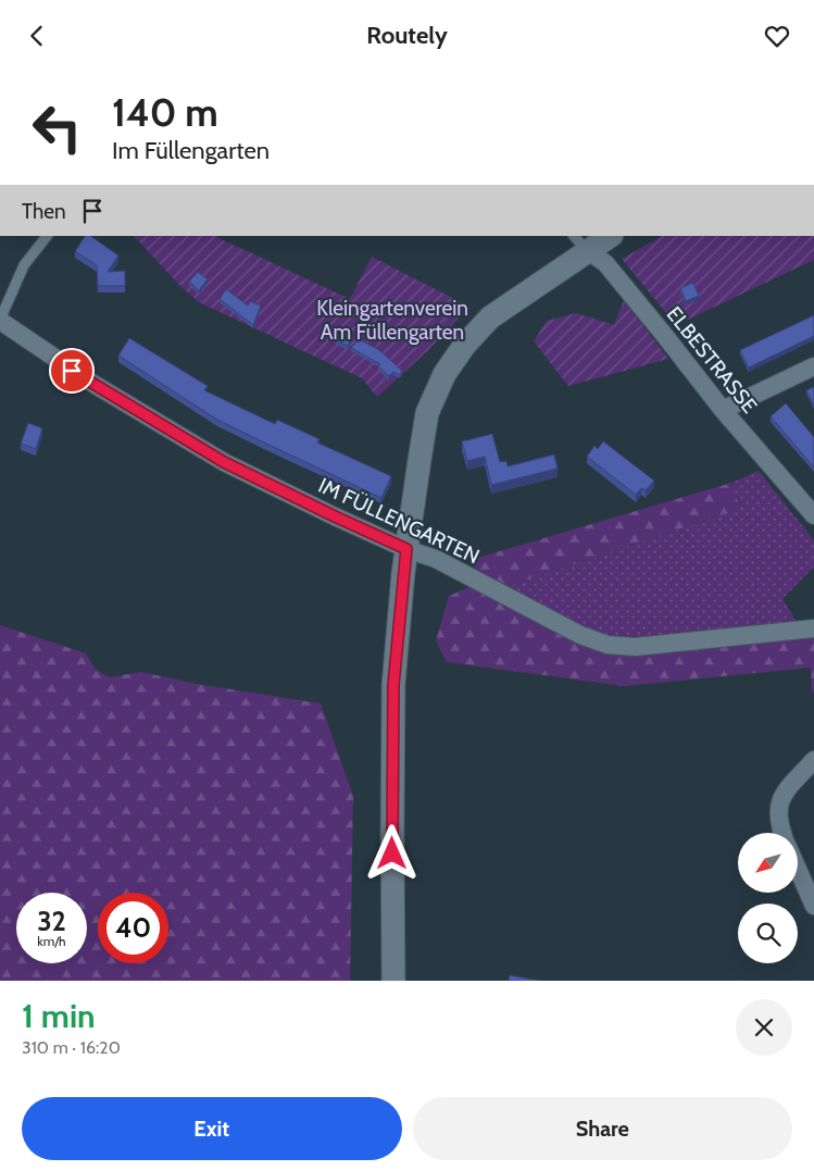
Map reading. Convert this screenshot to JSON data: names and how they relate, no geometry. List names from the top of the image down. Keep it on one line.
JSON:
{"streets":{"street":["ELBESTRASSE","IM FÜLLENGARTEN"]},"parks":["Kleingartenverein Am Füllengarten"],"north":"bottom left","page":{"header":"Routely","turn":["140 m","Im Füllengarten"],"then":"Then","speed":"32 km/h","limit":"40","heading":["1 min","310 m · 16:20"],"buttons":["Exit","Share"]}}
